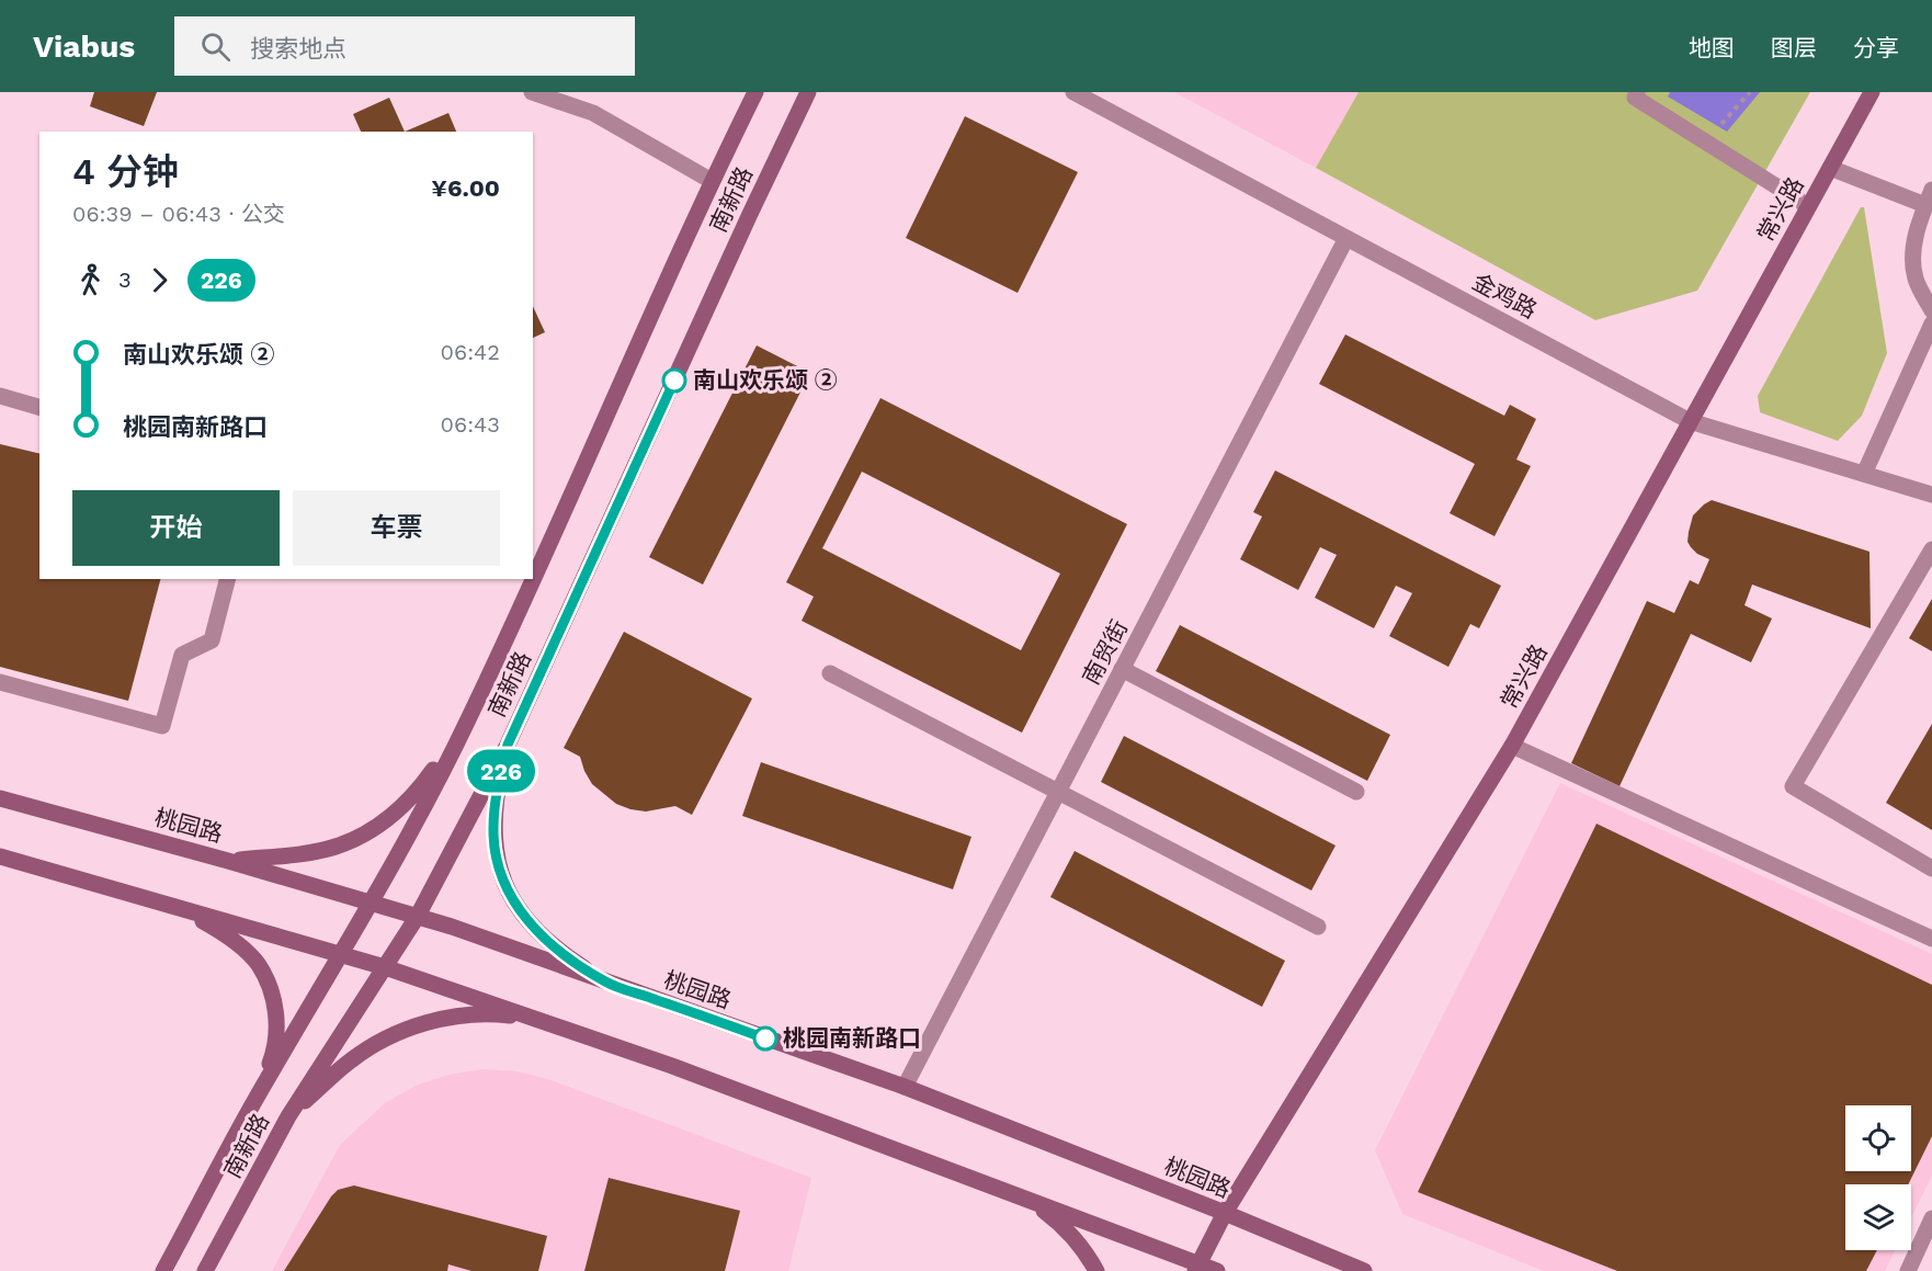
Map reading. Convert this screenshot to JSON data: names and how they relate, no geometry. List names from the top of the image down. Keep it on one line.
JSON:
{"streets":{"main road":["南新路","常兴路","桃园路"],"street":["金鸡路","南贸街"]},"crossings":[["南新路","桃园路"],["常兴路","金鸡路"],["常兴路","桃园路"],["金鸡路","南贸街"],["南贸街","桃园路"]],"places":["南山欢乐颂 ②","桃园南新路口"],"lines":["bus line 226"],"page":{"header":"Viabus","search":"搜索地点","nav":["地图","图层","分享"],"on_map":"226","heading":["4 分钟","06:39 – 06:43 · 公交","¥6.00"],"legs":["3","226"],"list":[{"name":"南山欢乐颂 ②","value":"06:42"},{"name":"桃园南新路口","value":"06:43"}],"buttons":["开始","车票"]}}
